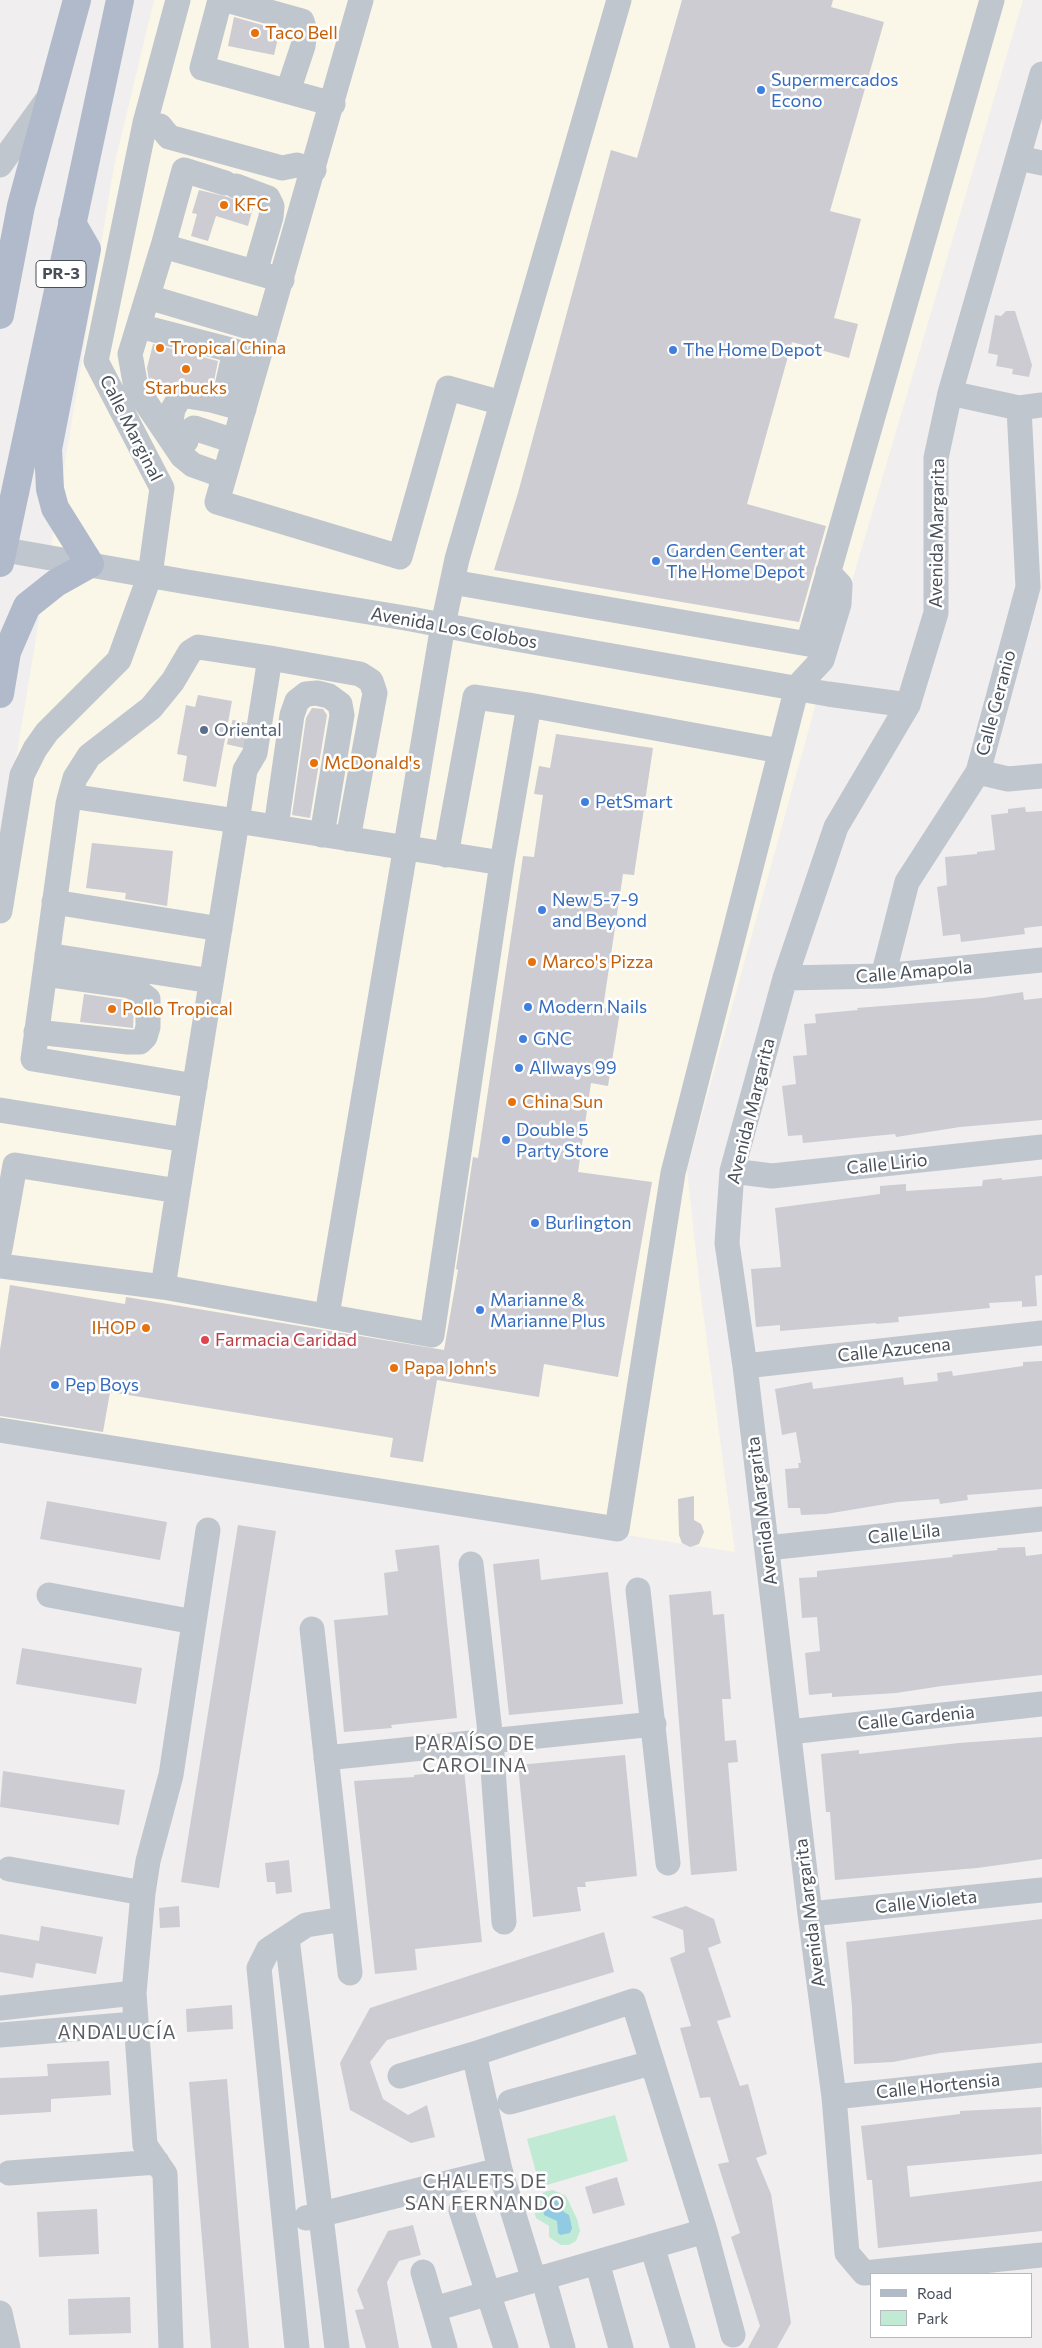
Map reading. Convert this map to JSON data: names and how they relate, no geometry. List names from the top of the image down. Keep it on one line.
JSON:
{"streets":{"main road":["PR-3"],"street":["Calle Marginal","Avenida Margarita","Avenida Los Colobos","Calle Geranio","Calle Amapola","Calle Lirio","Calle Azucena","Calle Lila","Calle Gardenia","Calle Violeta","Calle Hortensia"]},"crossings":[["PR-3","Avenida Los Colobos"],["Calle Marginal","Avenida Los Colobos"],["Avenida Margarita","Avenida Los Colobos"],["Avenida Margarita","Calle Amapola"],["Avenida Margarita","Calle Lirio"],["Avenida Margarita","Calle Azucena"],["Avenida Margarita","Calle Lila"],["Avenida Margarita","Calle Gardenia"],["Avenida Margarita","Calle Violeta"],["Avenida Margarita","Calle Hortensia"],["Calle Geranio","Calle Amapola"]],"districts":["PARAÍSO DE CAROLINA","ANDALUCÍA","CHALETS DE SAN FERNANDO"],"places":["Taco Bell","Supermercados Econo","KFC","Tropical China","The Home Depot","Starbucks","Garden Center at The Home Depot","Oriental","McDonald's","PetSmart","New 5-7-9 and Beyond","Marco's Pizza","Modern Nails","Pollo Tropical","GNC","Allways 99","China Sun","Double 5 Party Store","Burlington","Marianne & Marianne Plus","IHOP","Farmacia Caridad","Papa John's","Pep Boys"],"legend":["Road","Park"]}
